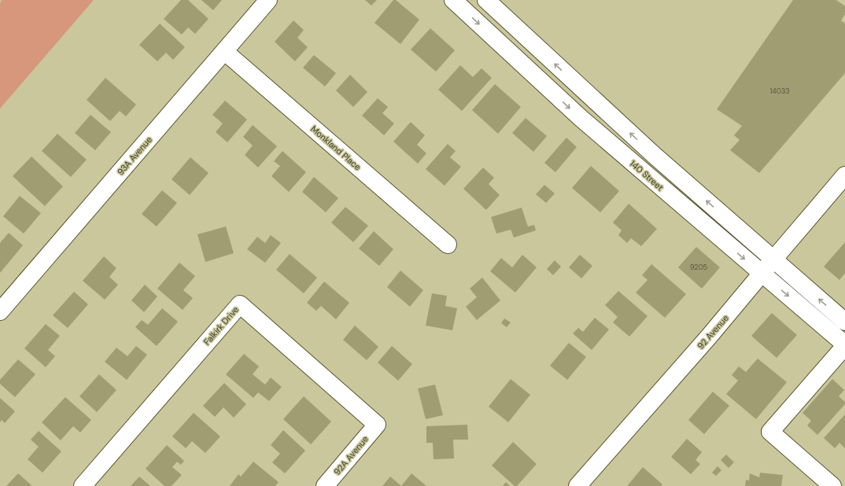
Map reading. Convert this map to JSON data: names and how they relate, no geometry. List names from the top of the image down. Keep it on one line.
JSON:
{"streets":{"street":["Monkland Place","93A Avenue","140 Street","Falkirk Drive","92 Avenue","92A Avenue"]},"crossings":[["Monkland Place","93A Avenue"],["140 Street","92 Avenue"],["Falkirk Drive","92A Avenue"]],"house_numbers":["14033","9205"]}
